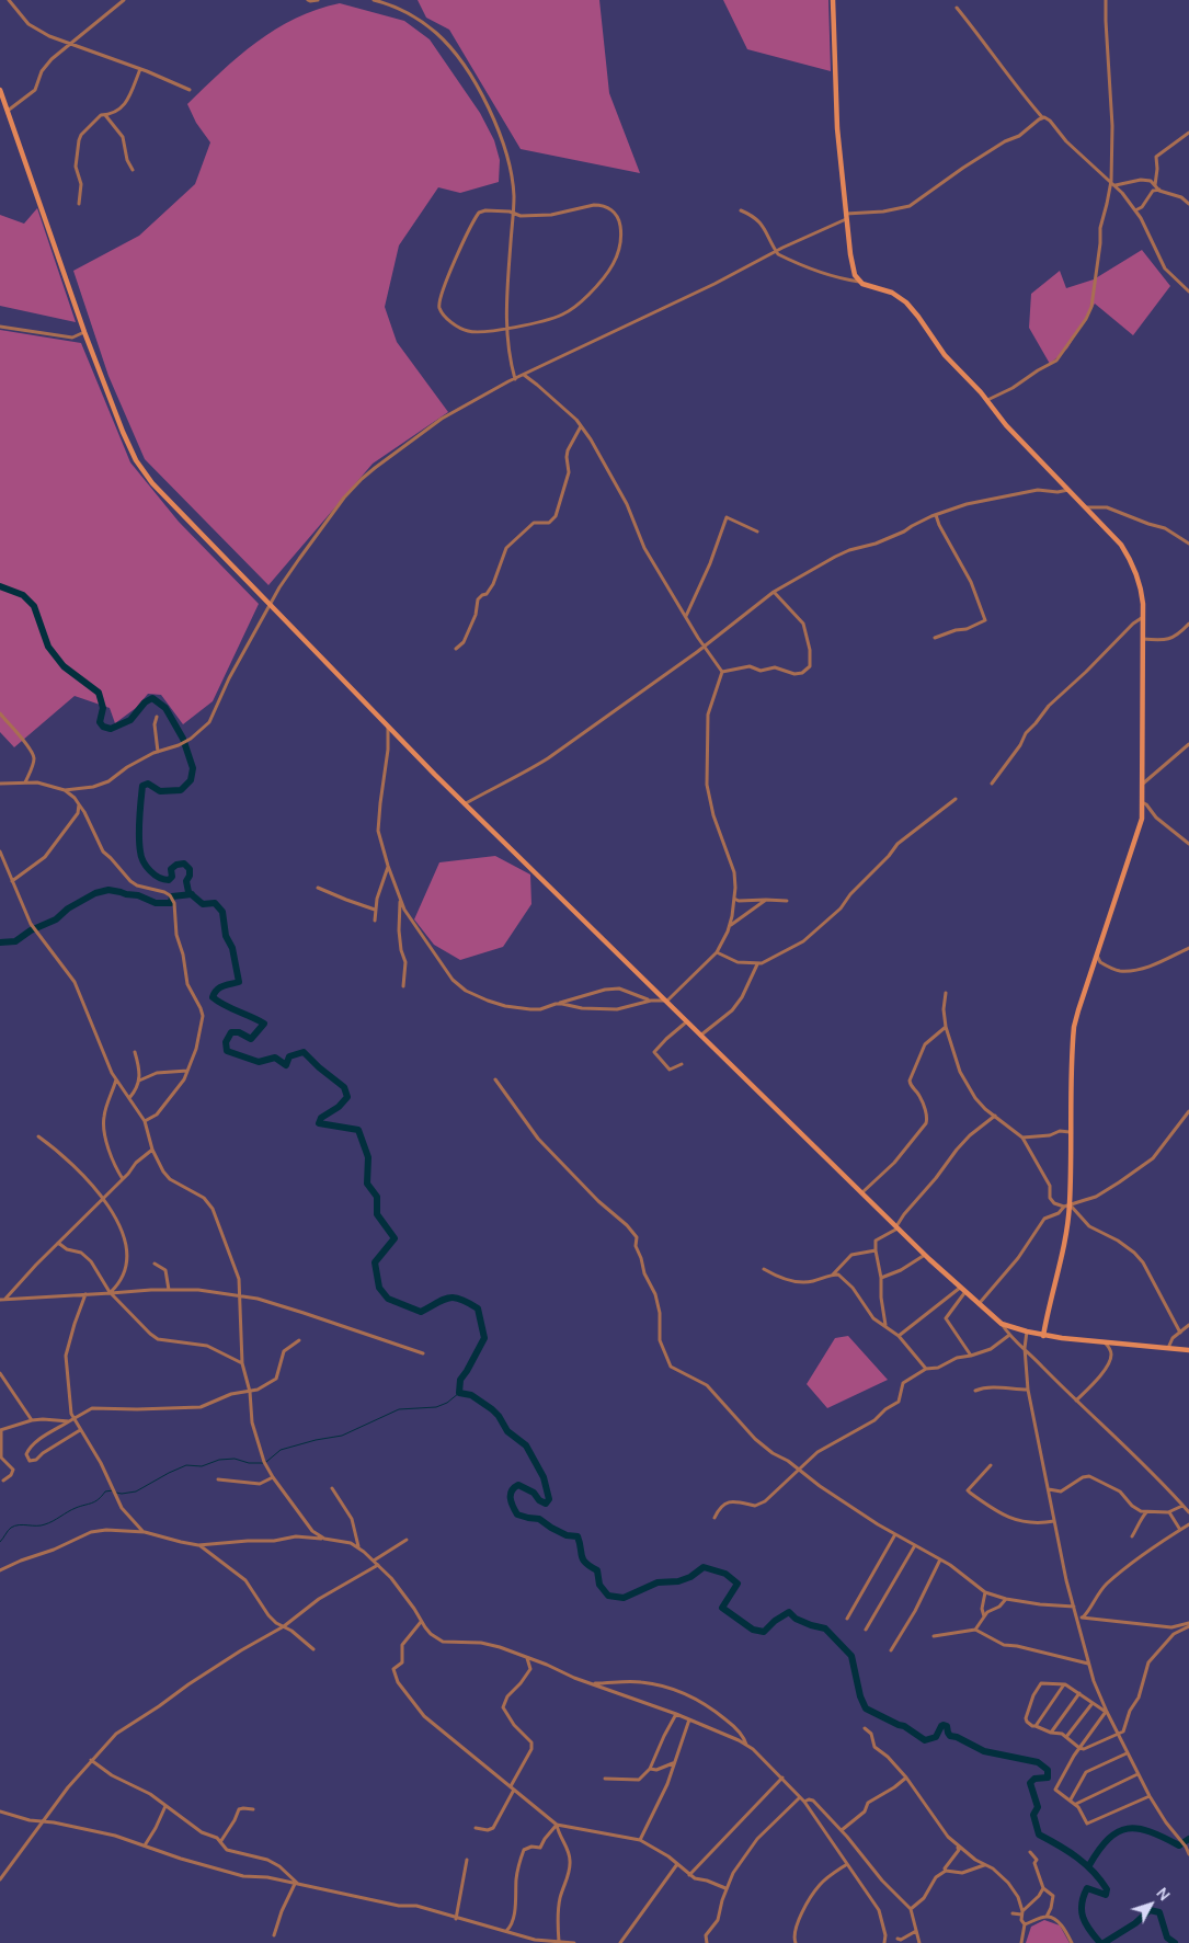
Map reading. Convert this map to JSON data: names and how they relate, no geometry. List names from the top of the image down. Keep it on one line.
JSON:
{"north":"top right"}
